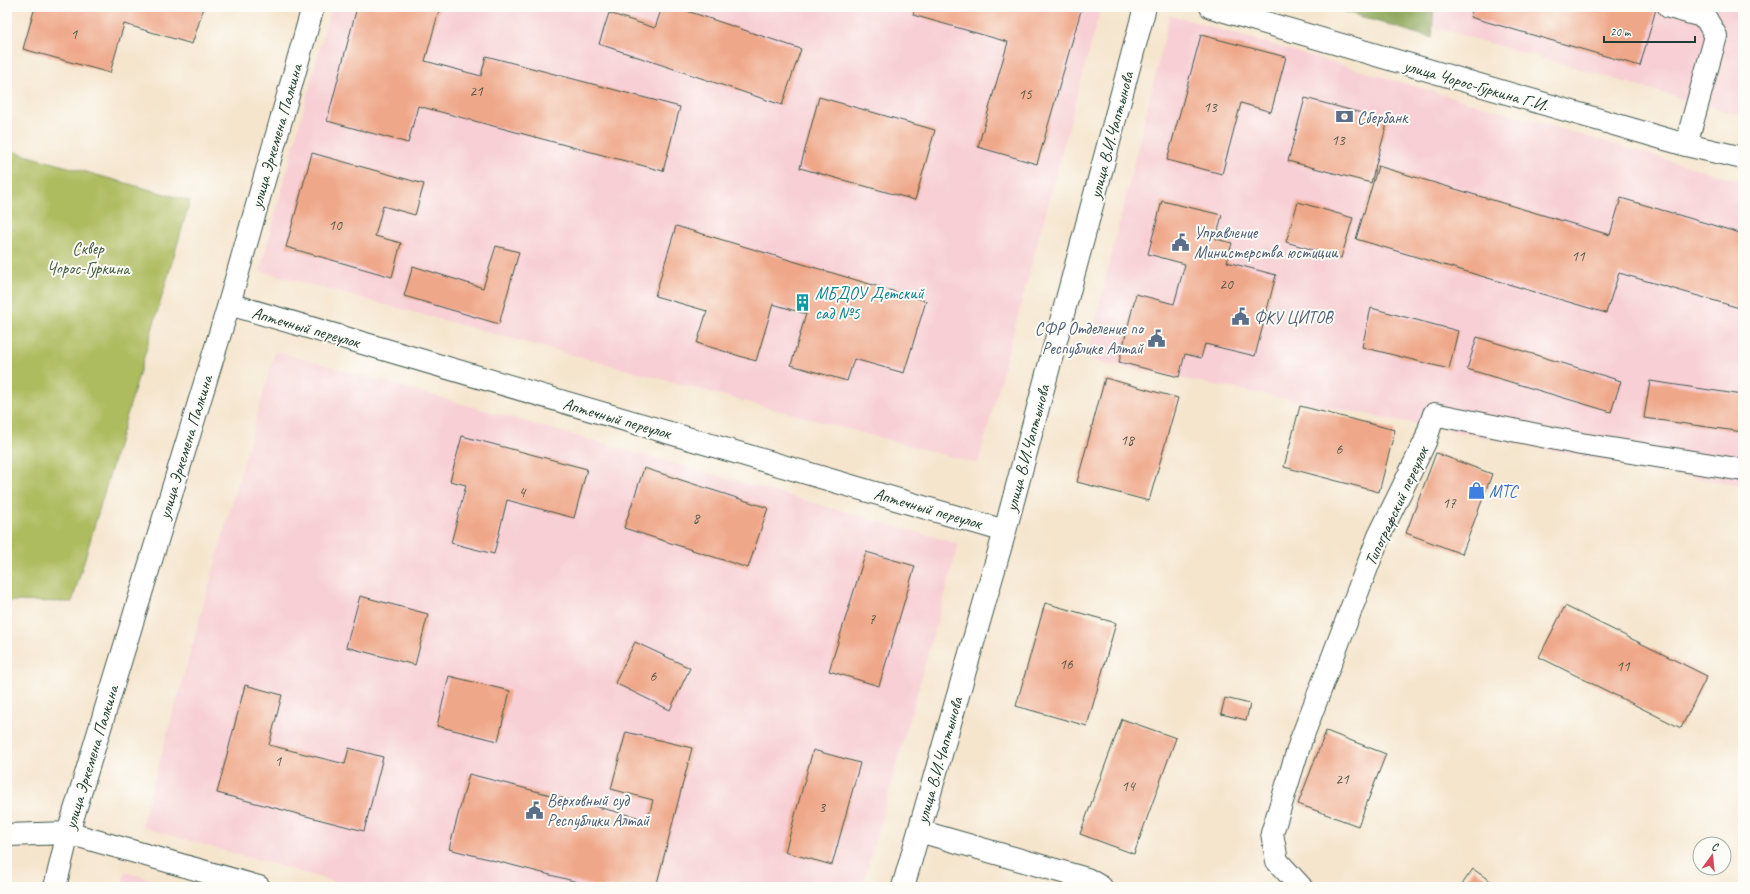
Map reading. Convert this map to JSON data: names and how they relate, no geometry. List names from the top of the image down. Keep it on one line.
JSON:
{"streets":{"street":["улица Чорос-Гуркина Г.И.","улица В.И.Чаптынова","улица Эркемена Палкина","Аптечный переулок","Типографский переулок"]},"crossings":[["улица В.И.Чаптынова","Аптечный переулок"],["улица Эркемена Палкина","Аптечный переулок"]],"parks":["Сквер Чорос-Гуркина"],"places":{"bank":["Сбербанк"],"public building":["Управление Министерства юстиции","ФКУ ЦИТОВ","СФР Отделение по Республике Алтай","Верховный суд Республики Алтай"],"building":["МБДОУ Детский сад №5"],"shop":["МТС"]},"house_numbers":["1","21","15","13","13","10","11","20","18","6","4","17","8","7","16","11","6","1","21","14","3"],"scale_bar":"20 m","north":"top"}
